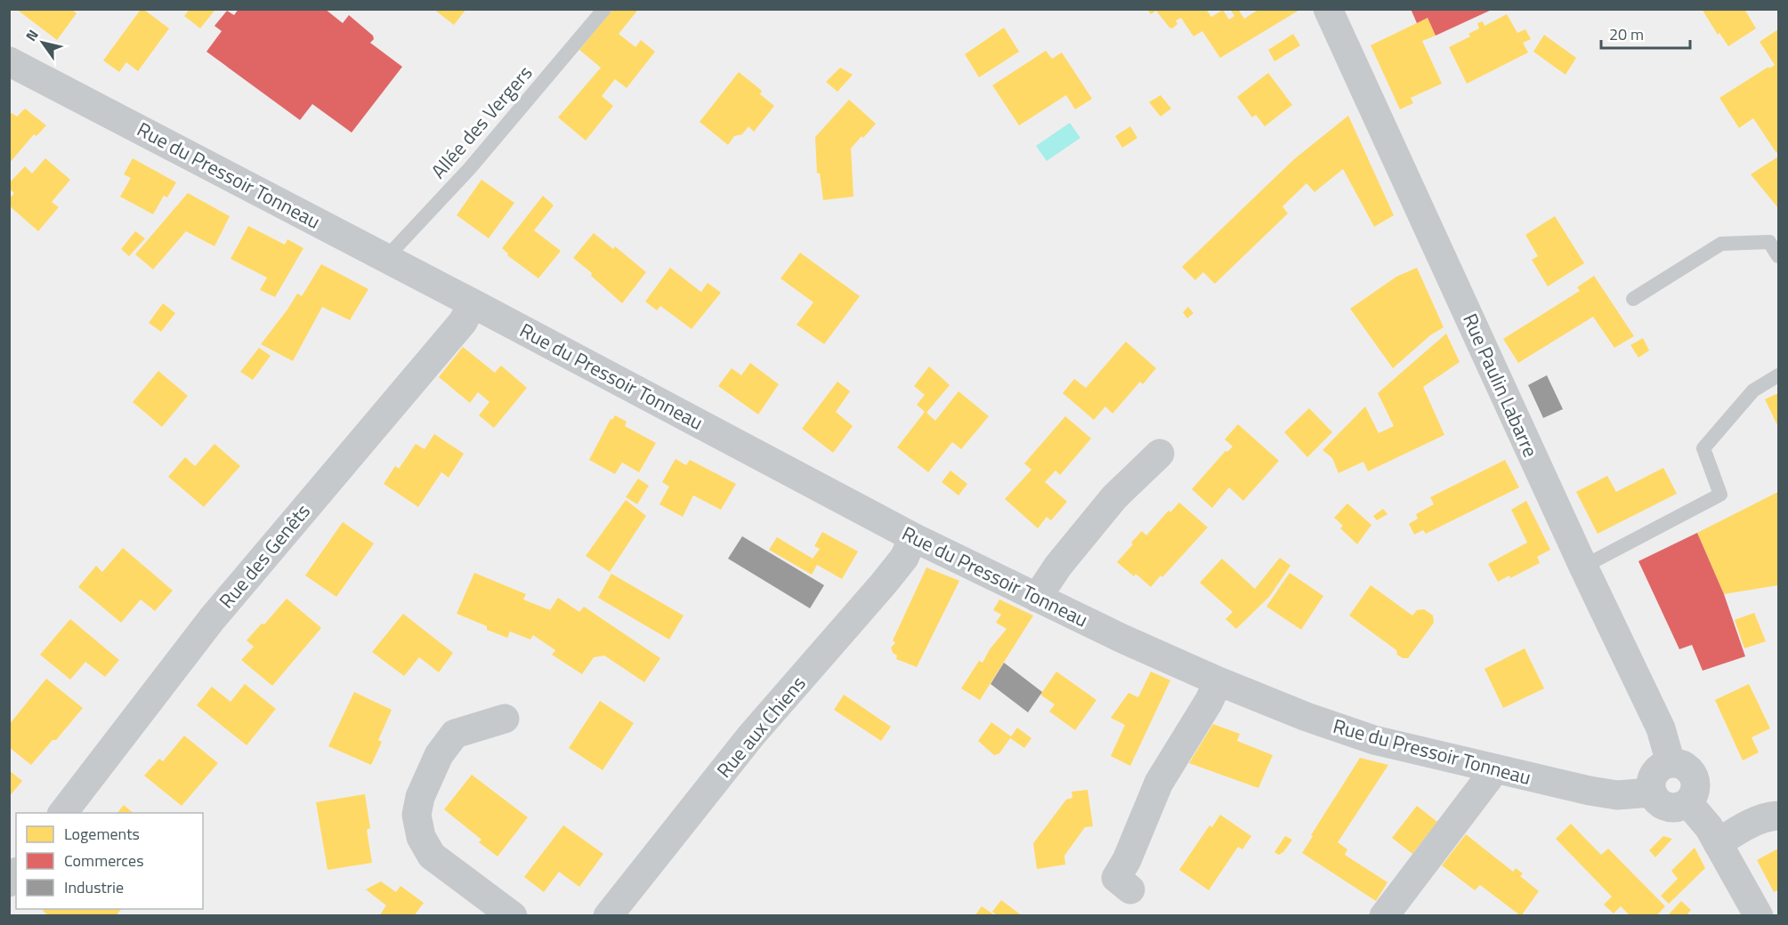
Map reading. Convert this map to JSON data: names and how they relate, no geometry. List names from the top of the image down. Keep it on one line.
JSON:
{"streets":{"street":["Rue du Pressoir Tonneau","Rue Paulin Labarre","Rue des Genêts","Rue aux Chiens"],"lane":["Allée des Vergers"]},"crossings":[["Allée des Vergers","Rue du Pressoir Tonneau"],["Rue du Pressoir Tonneau","Rue Paulin Labarre"],["Rue du Pressoir Tonneau","Rue des Genêts"],["Rue du Pressoir Tonneau","Rue aux Chiens"]],"legend":["Logements","Commerces","Industrie"],"scale_bar":"20 m","north":"top left"}
